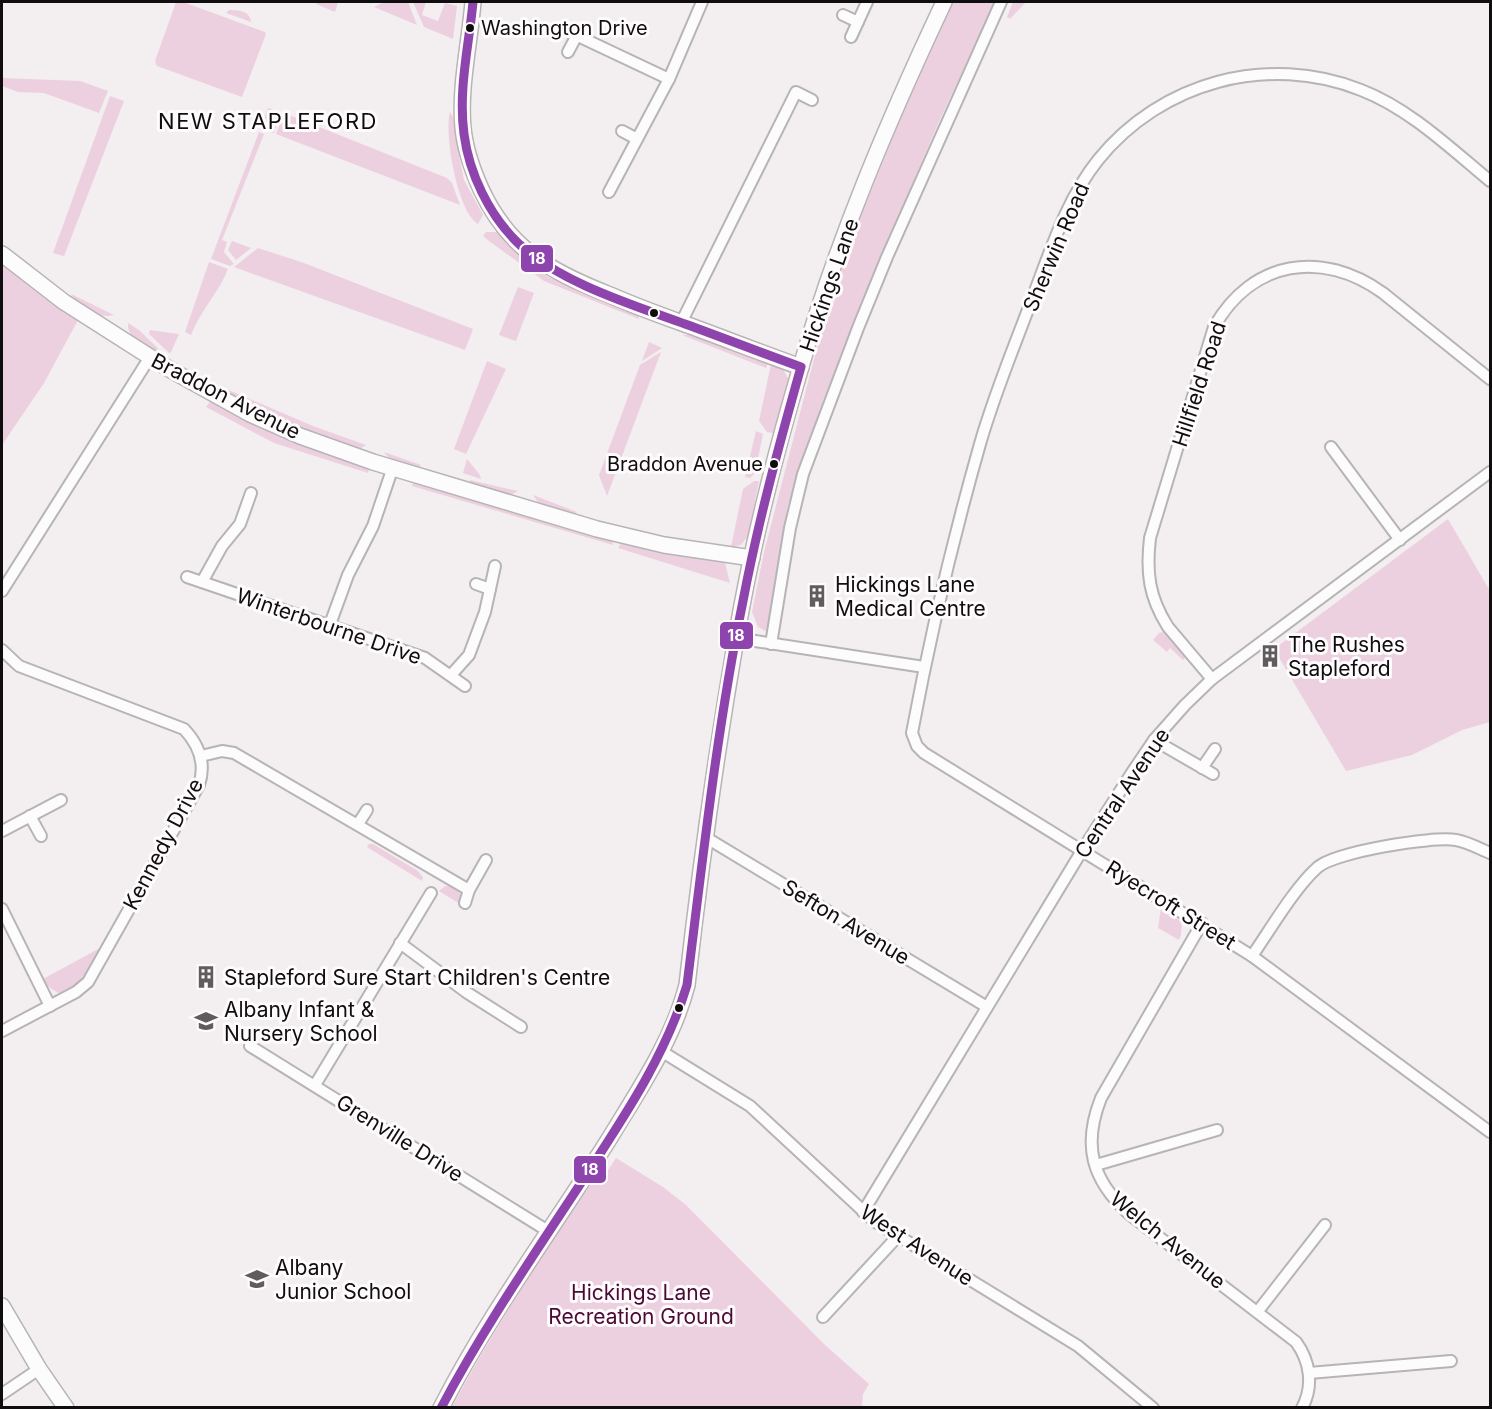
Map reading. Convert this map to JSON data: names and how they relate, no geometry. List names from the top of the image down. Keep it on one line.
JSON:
{"streets":{"main road":["Hickings Lane","Braddon Avenue"],"street":["Sherwin Road","Hillfield Road","Winterbourne Drive","Central Avenue","Kennedy Drive","Ryecroft Street","Sefton Avenue","Grenville Drive","Welch Avenue","West Avenue"]},"crossings":[["Sherwin Road","Ryecroft Street"],["Hickings Lane","Braddon Avenue"],["Hickings Lane","Sefton Avenue"],["Hickings Lane","Grenville Drive"],["Hickings Lane","West Avenue"],["Hillfield Road","Central Avenue"],["Central Avenue","Ryecroft Street"],["Central Avenue","Sefton Avenue"],["Central Avenue","West Avenue"],["Ryecroft Street","Welch Avenue"]],"districts":["NEW STAPLEFORD"],"parks":["Hickings Lane Recreation Ground"],"places":{"other":["Washington Drive","Braddon Avenue"],"building":["Hickings Lane Medical Centre","The Rushes Stapleford","Stapleford Sure Start Children's Centre"],"school or university":["Albany Infant & Nursery School","Albany Junior School"]},"lines":["transit line 18"]}
